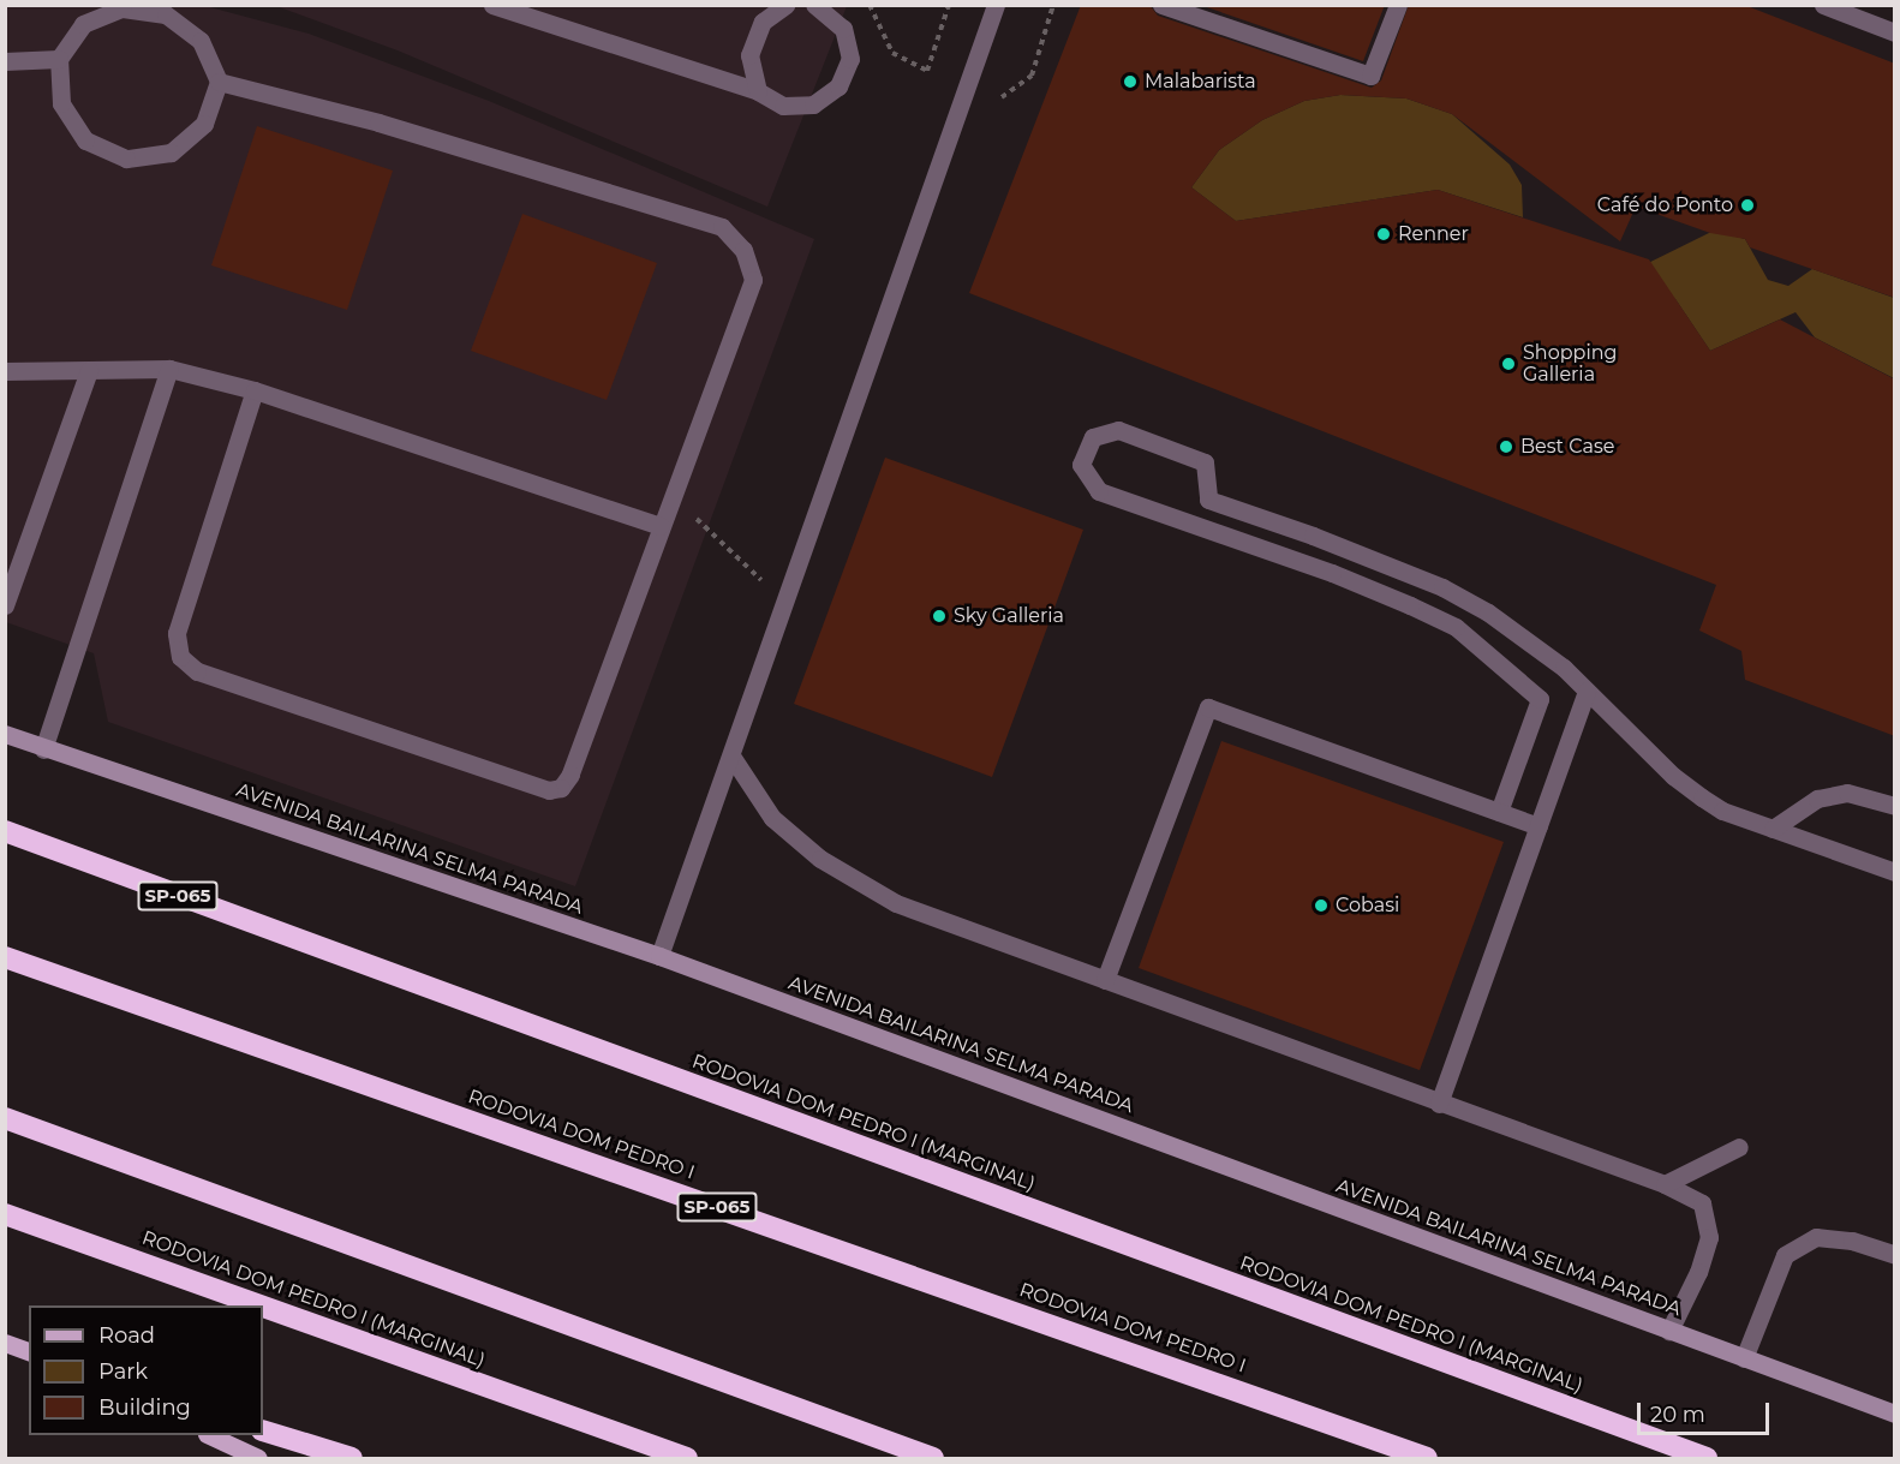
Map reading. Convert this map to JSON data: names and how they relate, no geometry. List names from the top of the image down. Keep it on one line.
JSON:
{"streets":{"highway":["SP-065","RODOVIA DOM PEDRO I (MARGINAL)","RODOVIA DOM PEDRO I"],"street":["AVENIDA BAILARINA SELMA PARADA"]},"places":["Malabarista","Café do Ponto","Renner","Shopping Galleria","Best Case","Sky Galleria","Cobasi"],"legend":["Road","Park","Building"],"scale_bar":"20 m"}
